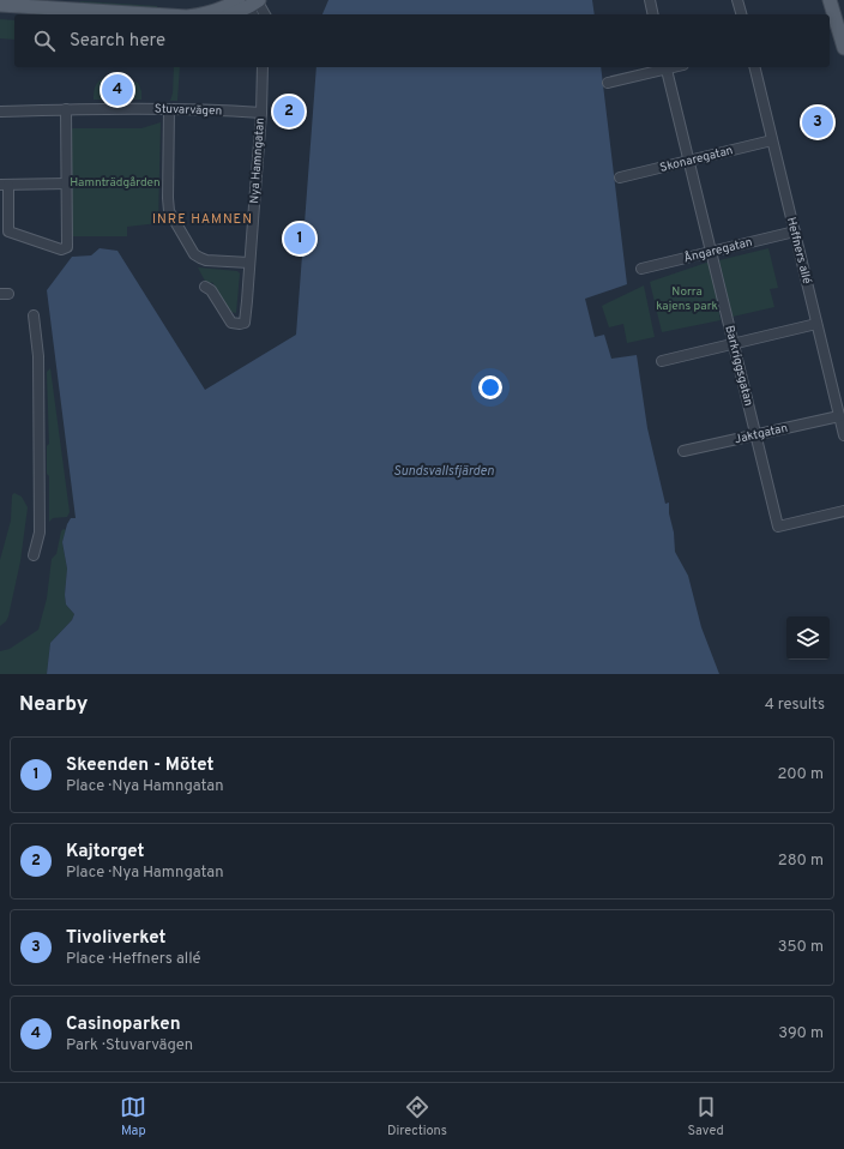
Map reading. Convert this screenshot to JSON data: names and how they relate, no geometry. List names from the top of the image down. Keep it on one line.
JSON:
{"streets":{"street":["Stuvarvägen","Skonaregatan","Nya Hamngatan","Ångaregatan","Heffners allé","Barkriggsgatan","Jaktgatan"]},"crossings":[["Stuvarvägen","Nya Hamngatan"],["Skonaregatan","Heffners allé"],["Skonaregatan","Barkriggsgatan"],["Ångaregatan","Heffners allé"],["Ångaregatan","Barkriggsgatan"],["Heffners allé","Jaktgatan"],["Barkriggsgatan","Jaktgatan"]],"districts":["INRE HAMNEN"],"water":["Sundsvallsfjärden"],"parks":["Hamnträdgården","Norra kajens park"],"page":{"search":"Search here","pins":["4","2","3","1"],"heading":["Nearby","4 results"],"list":[{"mark":"1","name":"Skeenden - Mötet","note":"Place · Nya Hamngatan","value":"200 m"},{"mark":"2","name":"Kajtorget","note":"Place · Nya Hamngatan","value":"280 m"},{"mark":"3","name":"Tivoliverket","note":"Place · Heffners allé","value":"350 m"},{"mark":"4","name":"Casinoparken","note":"Park · Stuvarvägen","value":"390 m"}],"nav":["Map","Directions","Saved"]}}
